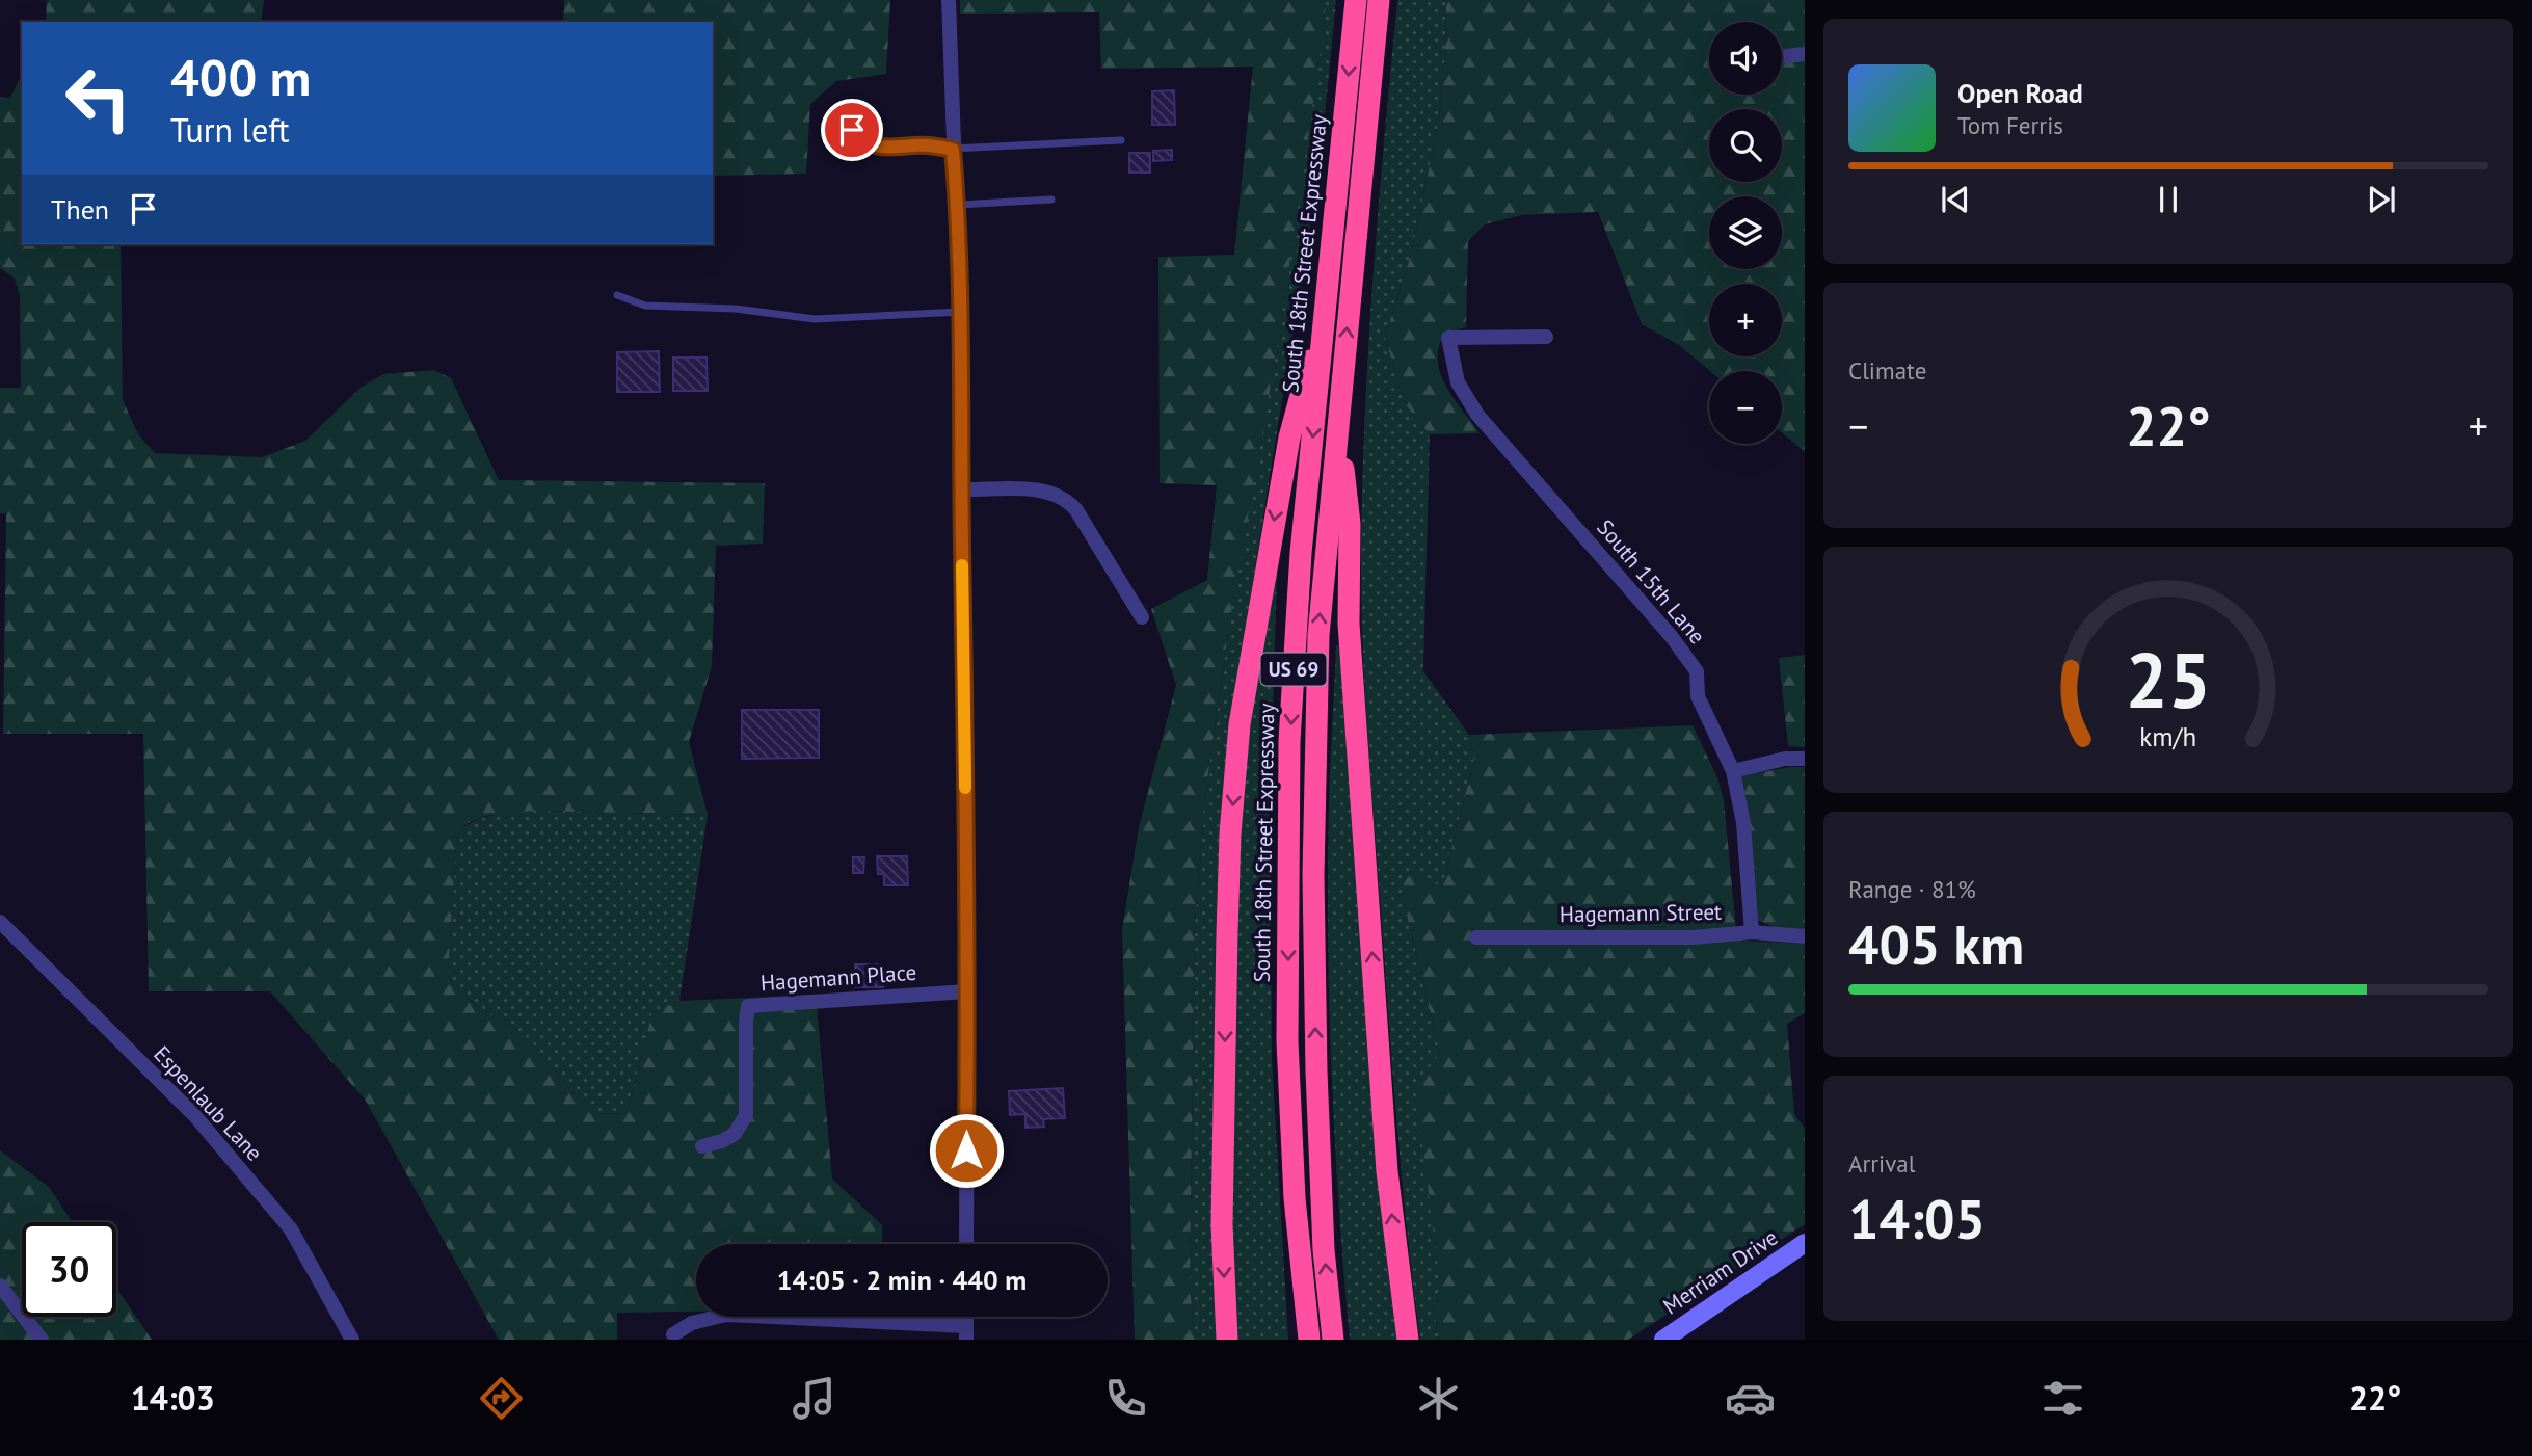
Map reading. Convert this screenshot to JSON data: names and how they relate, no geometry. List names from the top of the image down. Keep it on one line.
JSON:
{"streets":{"highway":["South 18th Street Expressway","US 69"],"main road":["Merriam Drive"],"street":["South 15th Lane","Hagemann Street","Hagemann Place","Espenlaub Lane"]},"crossings":[["South 15th Lane","Hagemann Street"]],"page":{"map_buttons":["+","−"],"turn":["400 m","Turn left"],"song":["Open Road","Tom Ferris"],"then":"Then","tile":["Climate",["Range · 81%","405 km"],["Arrival","14:05"]],"heat":["−","22°","+"],"limit":"30","trip":"14:05 · 2 min · 440 m","tabs":["14:03","22°"],"gauge":["25","km/h"]}}
